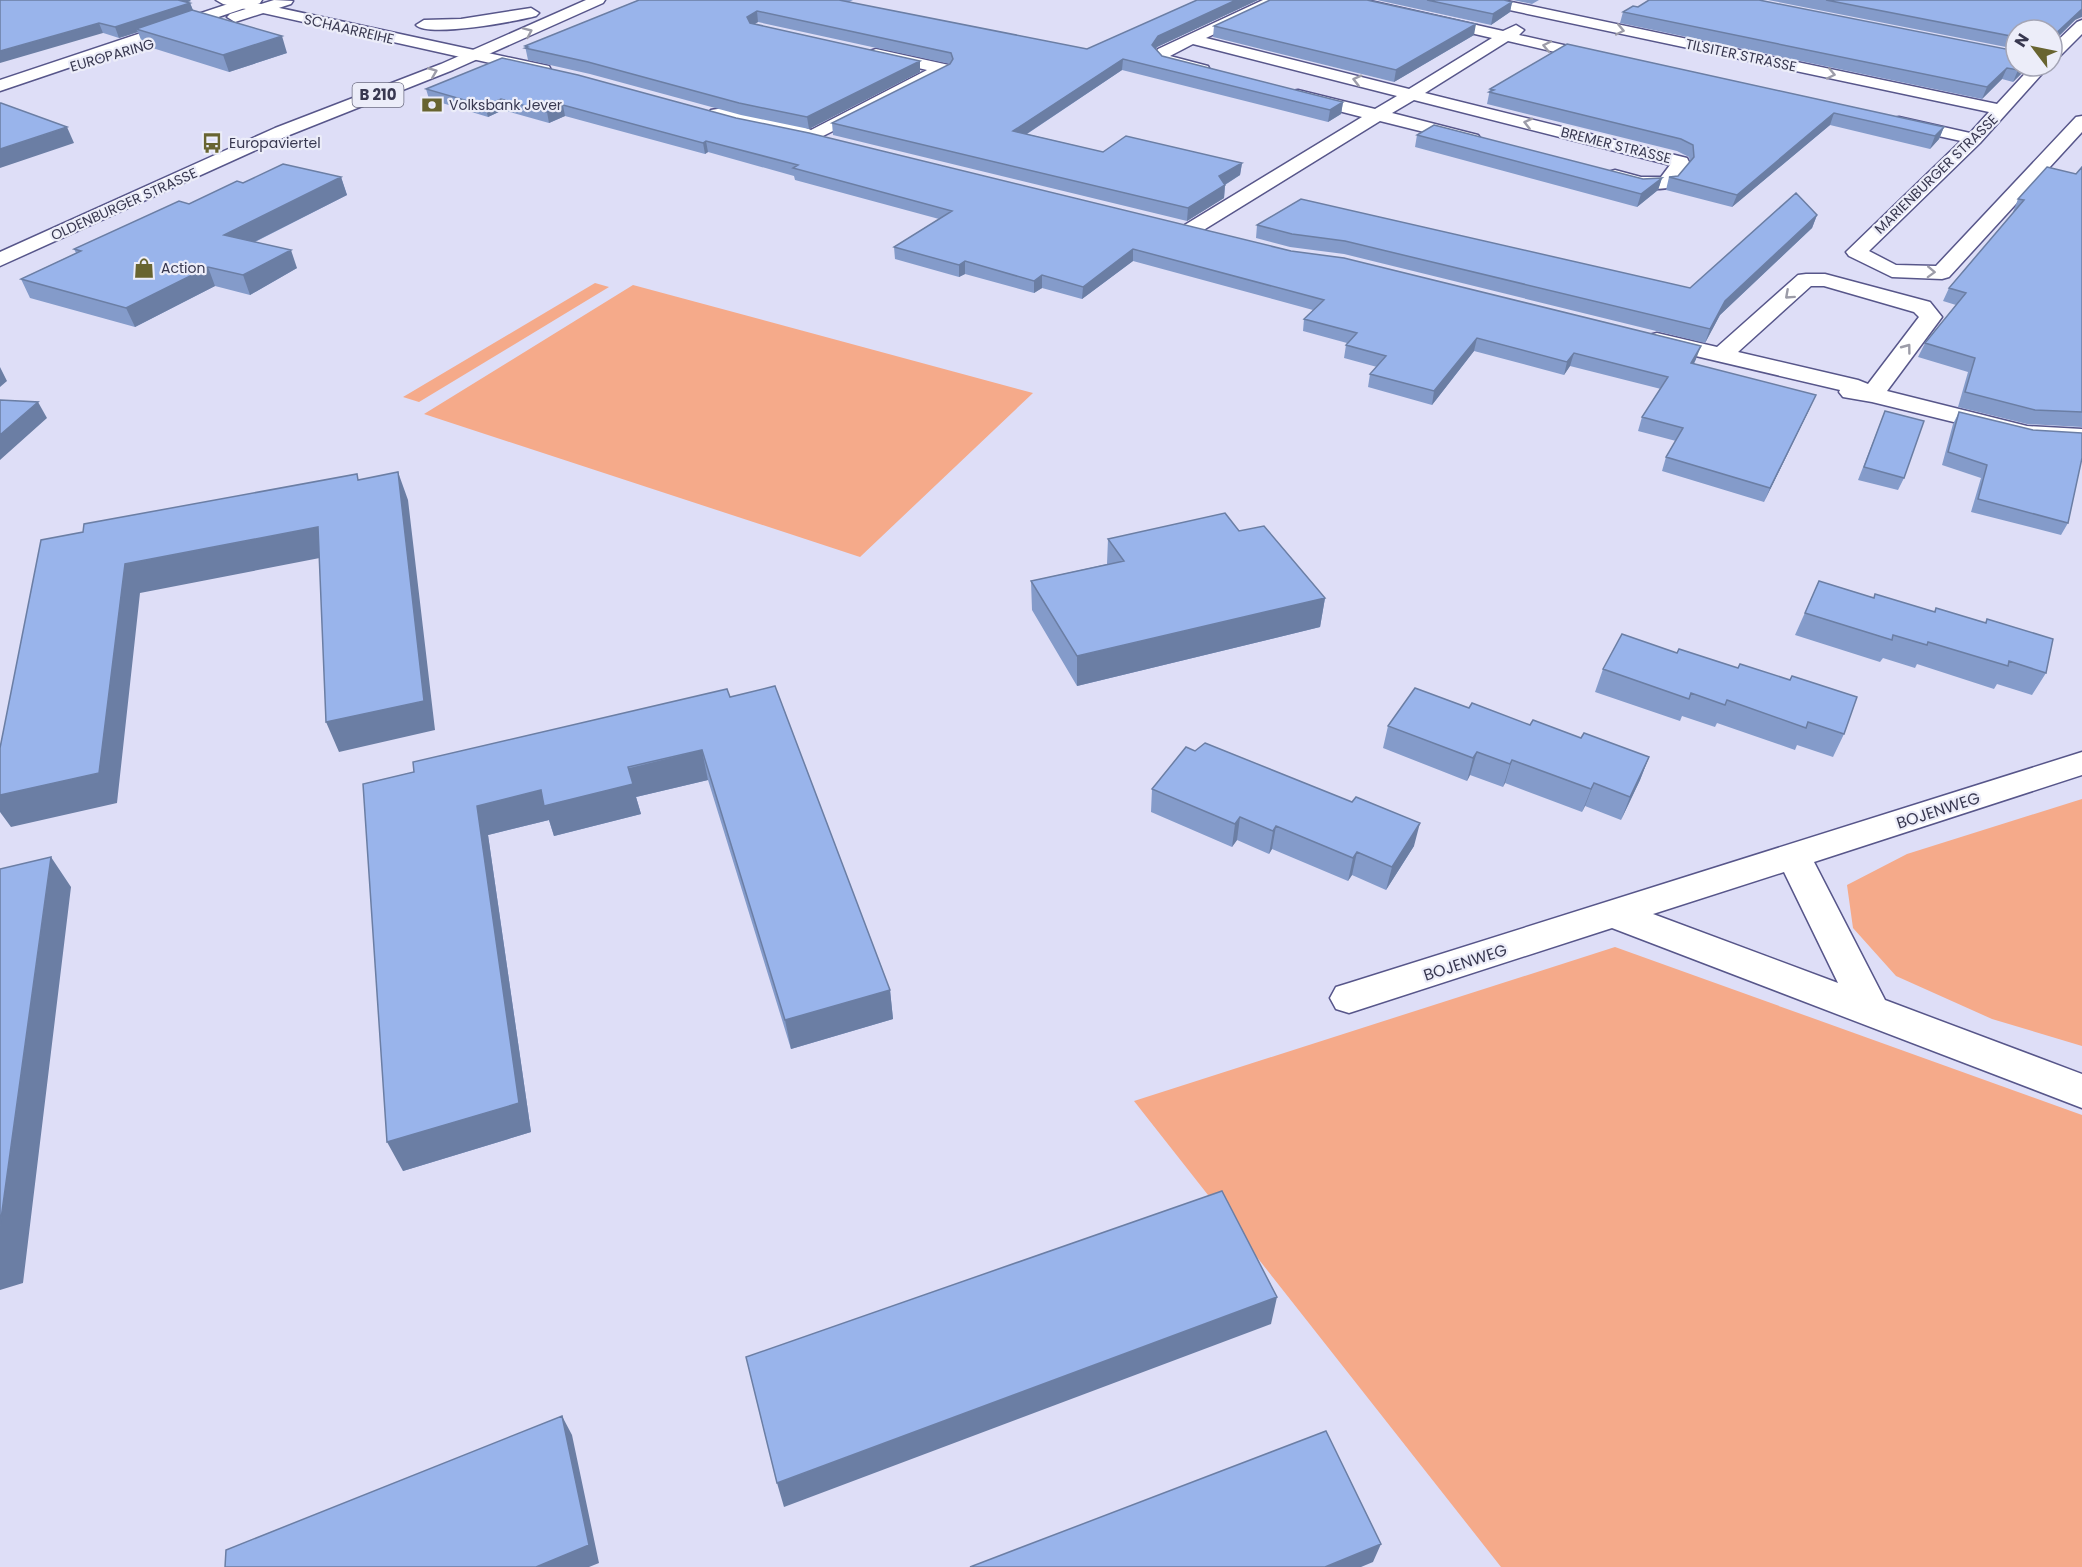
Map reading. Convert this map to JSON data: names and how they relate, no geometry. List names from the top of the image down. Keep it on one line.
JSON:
{"streets":{"street":["SCHAARREIHE","EUROPARING","TILSITER STRASSE","B 210","BREMER STRASSE","MARIENBURGER STRASSE","OLDENBURGER STRASSE","BOJENWEG"]},"crossings":[["SCHAARREIHE","EUROPARING"],["SCHAARREIHE","B 210"],["SCHAARREIHE","OLDENBURGER STRASSE"],["TILSITER STRASSE","MARIENBURGER STRASSE"],["B 210","OLDENBURGER STRASSE"]],"places":{"bank":["Volksbank Jever"],"bus stop":["Europaviertel"],"shop":["Action"]},"north":"top left"}
